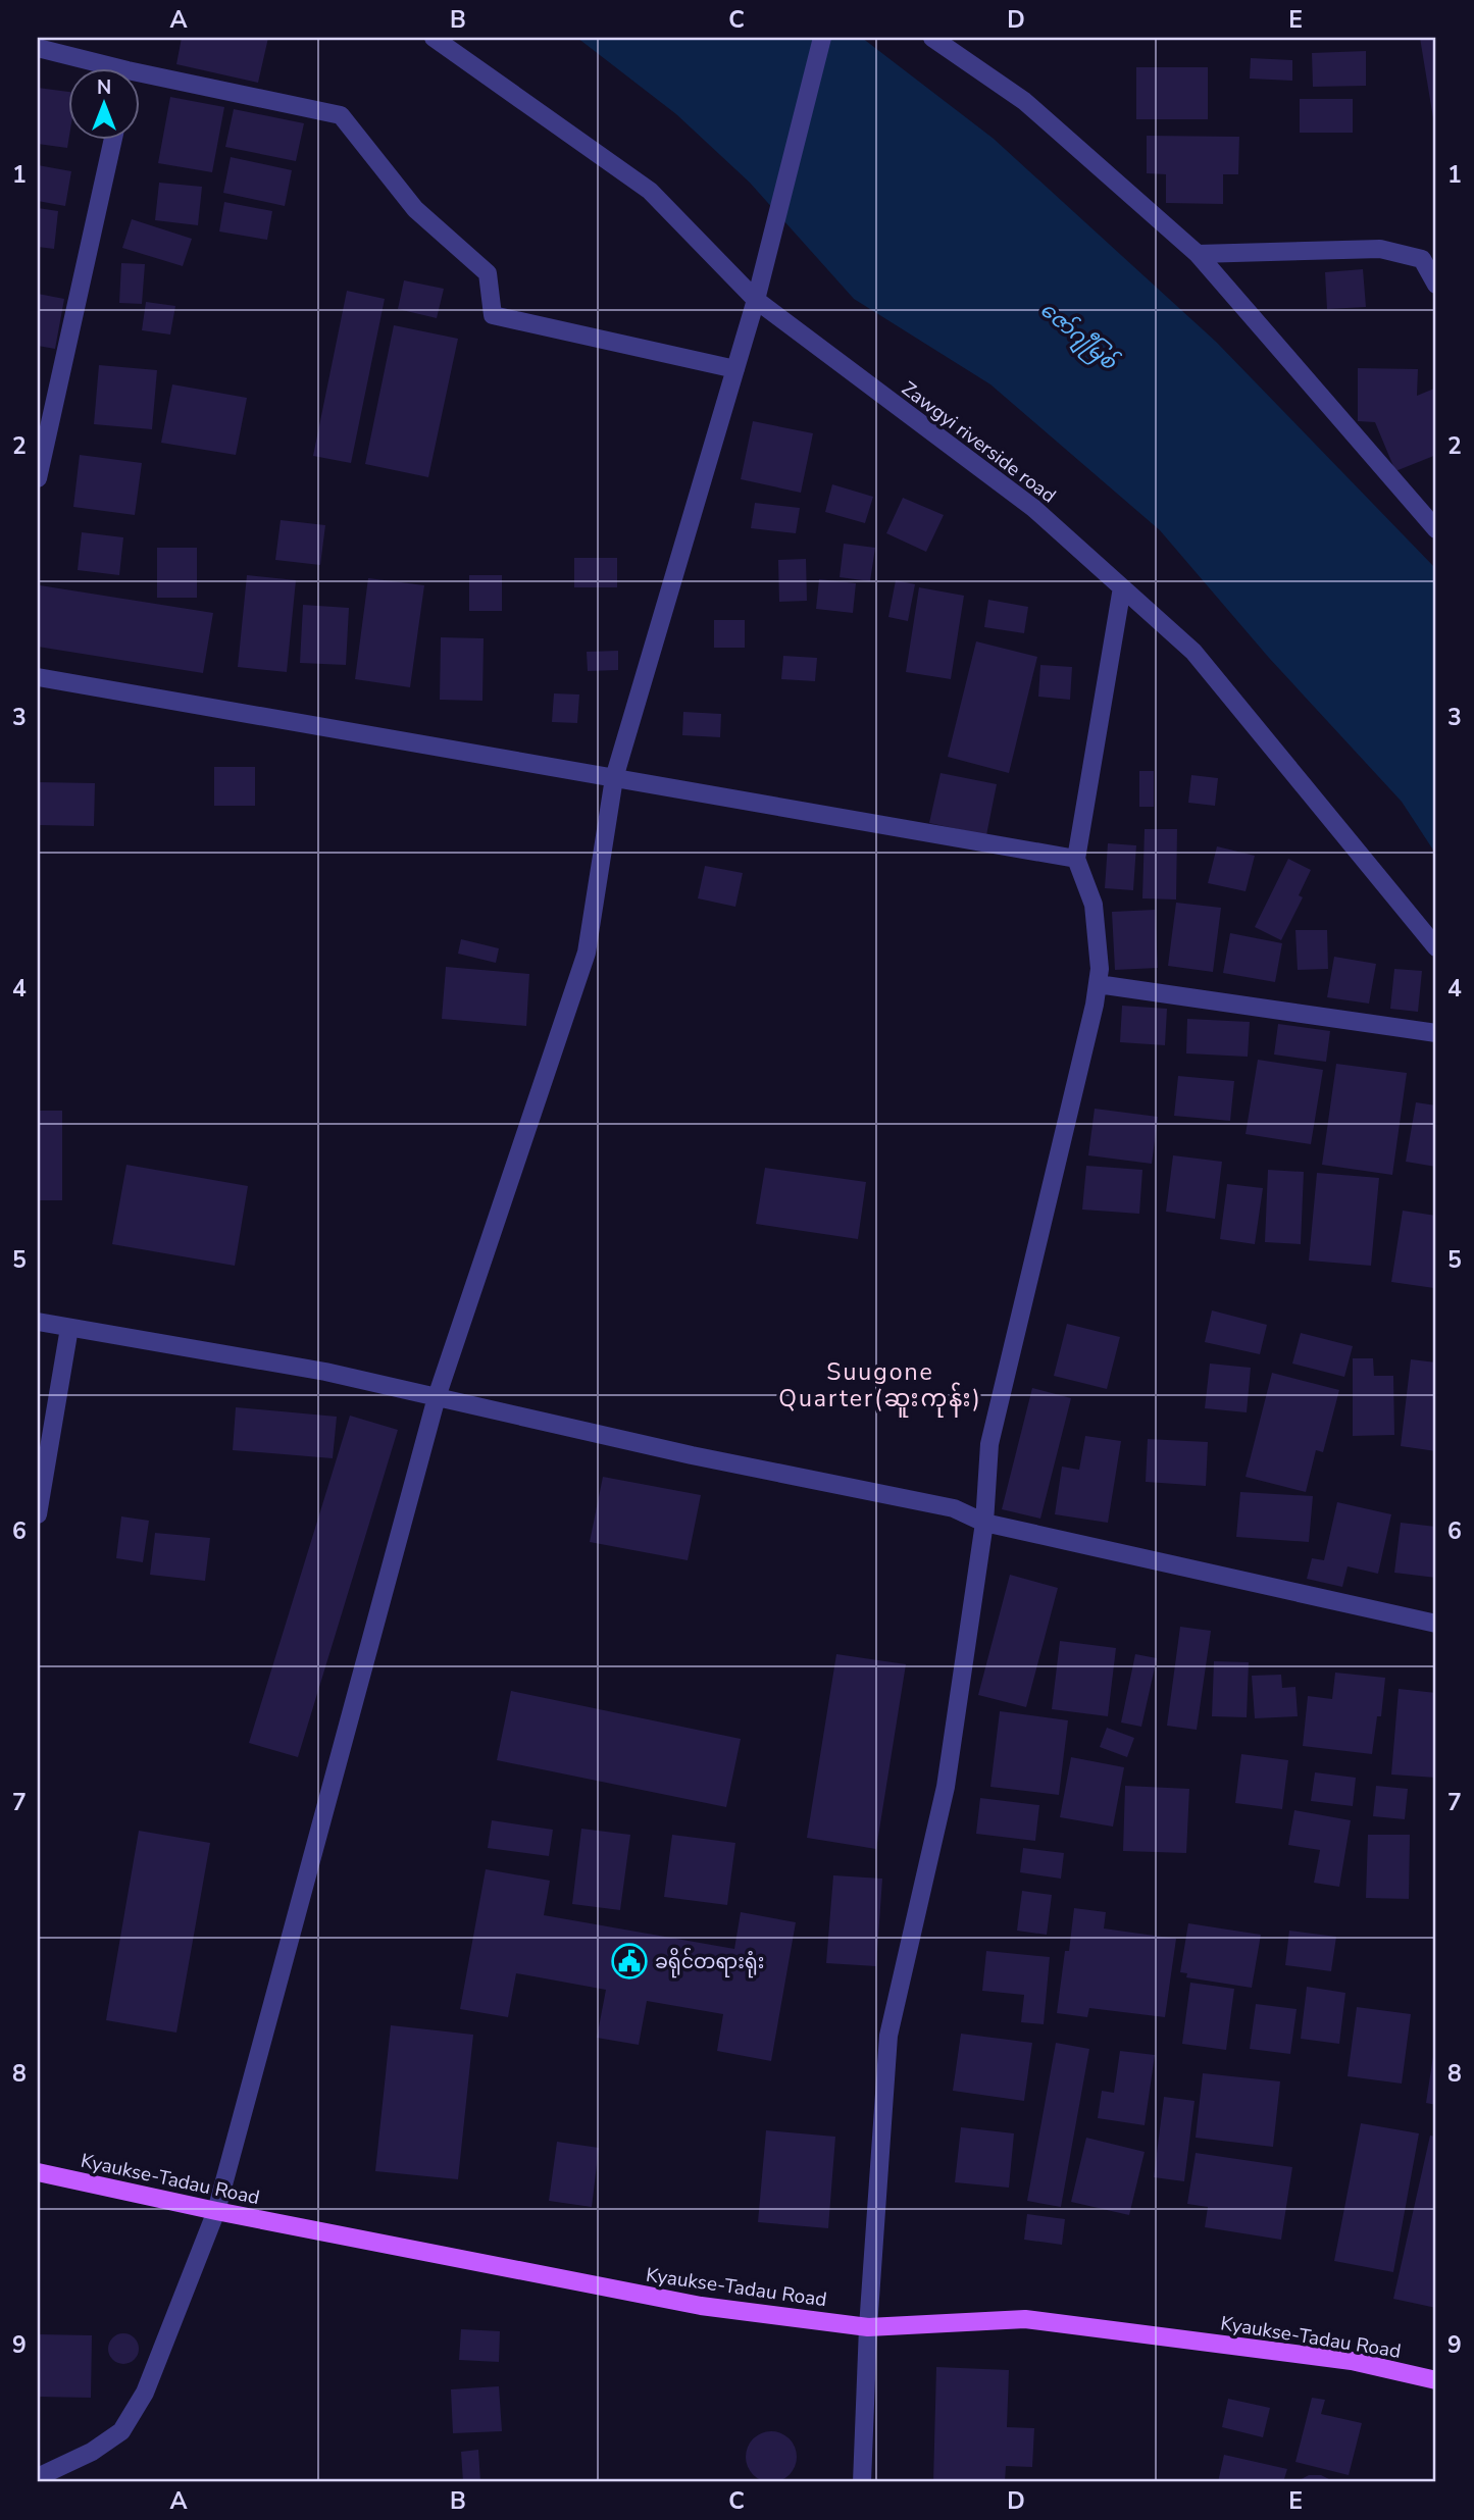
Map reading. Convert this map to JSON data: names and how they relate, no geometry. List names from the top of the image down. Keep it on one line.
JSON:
{"streets":{"main road":["Kyaukse-Tadau Road"],"street":["Zawgyi riverside road"]},"districts":["Suugone Quarter(ဆူးကုန်း)"],"water":["ဇော်ဂျီမြစ်"],"places":{"public building":["ခရိုင်တရားရုံး"]},"north":"top","grid":{"columns":["A","B","C","D","E"],"rows":["1","2","3","4","5","6","7","8","9"]}}
